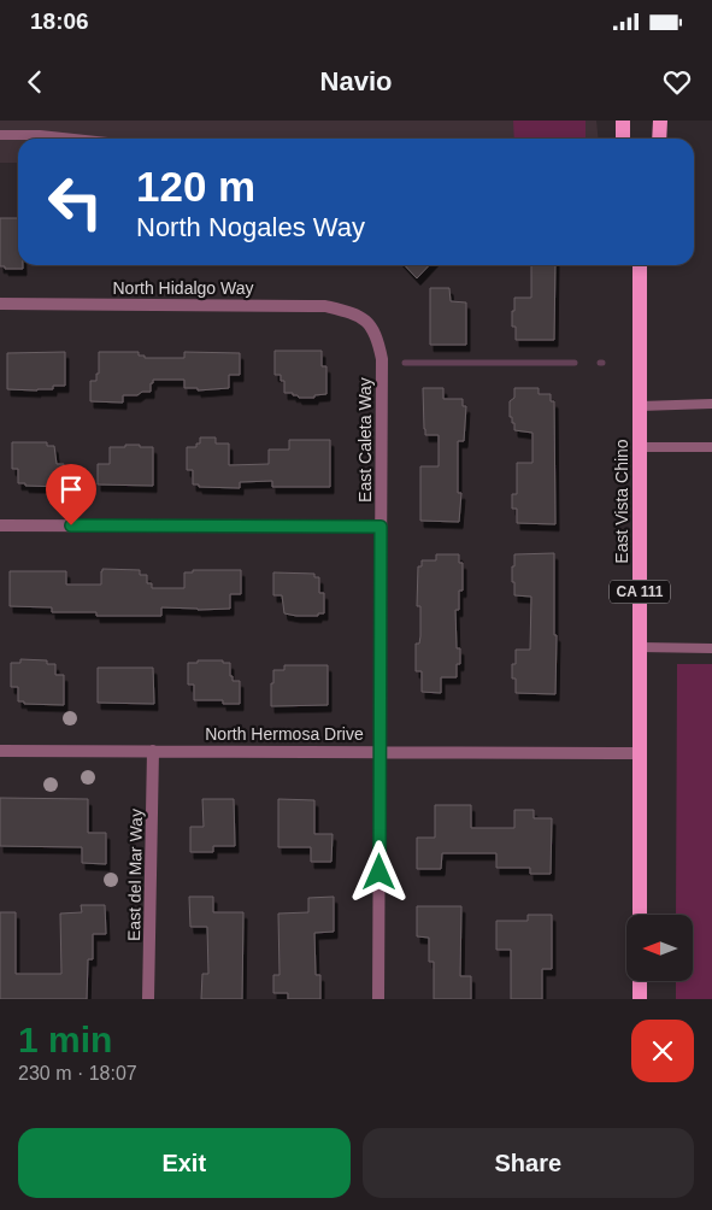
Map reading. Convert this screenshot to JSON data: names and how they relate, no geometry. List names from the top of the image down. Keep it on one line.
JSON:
{"streets":{"main road":["East Vista Chino","CA 111"],"street":["North Hidalgo Way","East Caleta Way","North Hermosa Drive","East del Mar Way"]},"crossings":[["North Hidalgo Way","East Caleta Way"],["East Caleta Way","North Hermosa Drive"],["East Vista Chino","North Hermosa Drive"],["North Hermosa Drive","East del Mar Way"]],"north":"left","page":{"status":"18:06","header":"Navio","turn":["120 m","North Nogales Way"],"heading":["1 min","230 m · 18:07"],"buttons":["Exit","Share"]}}
